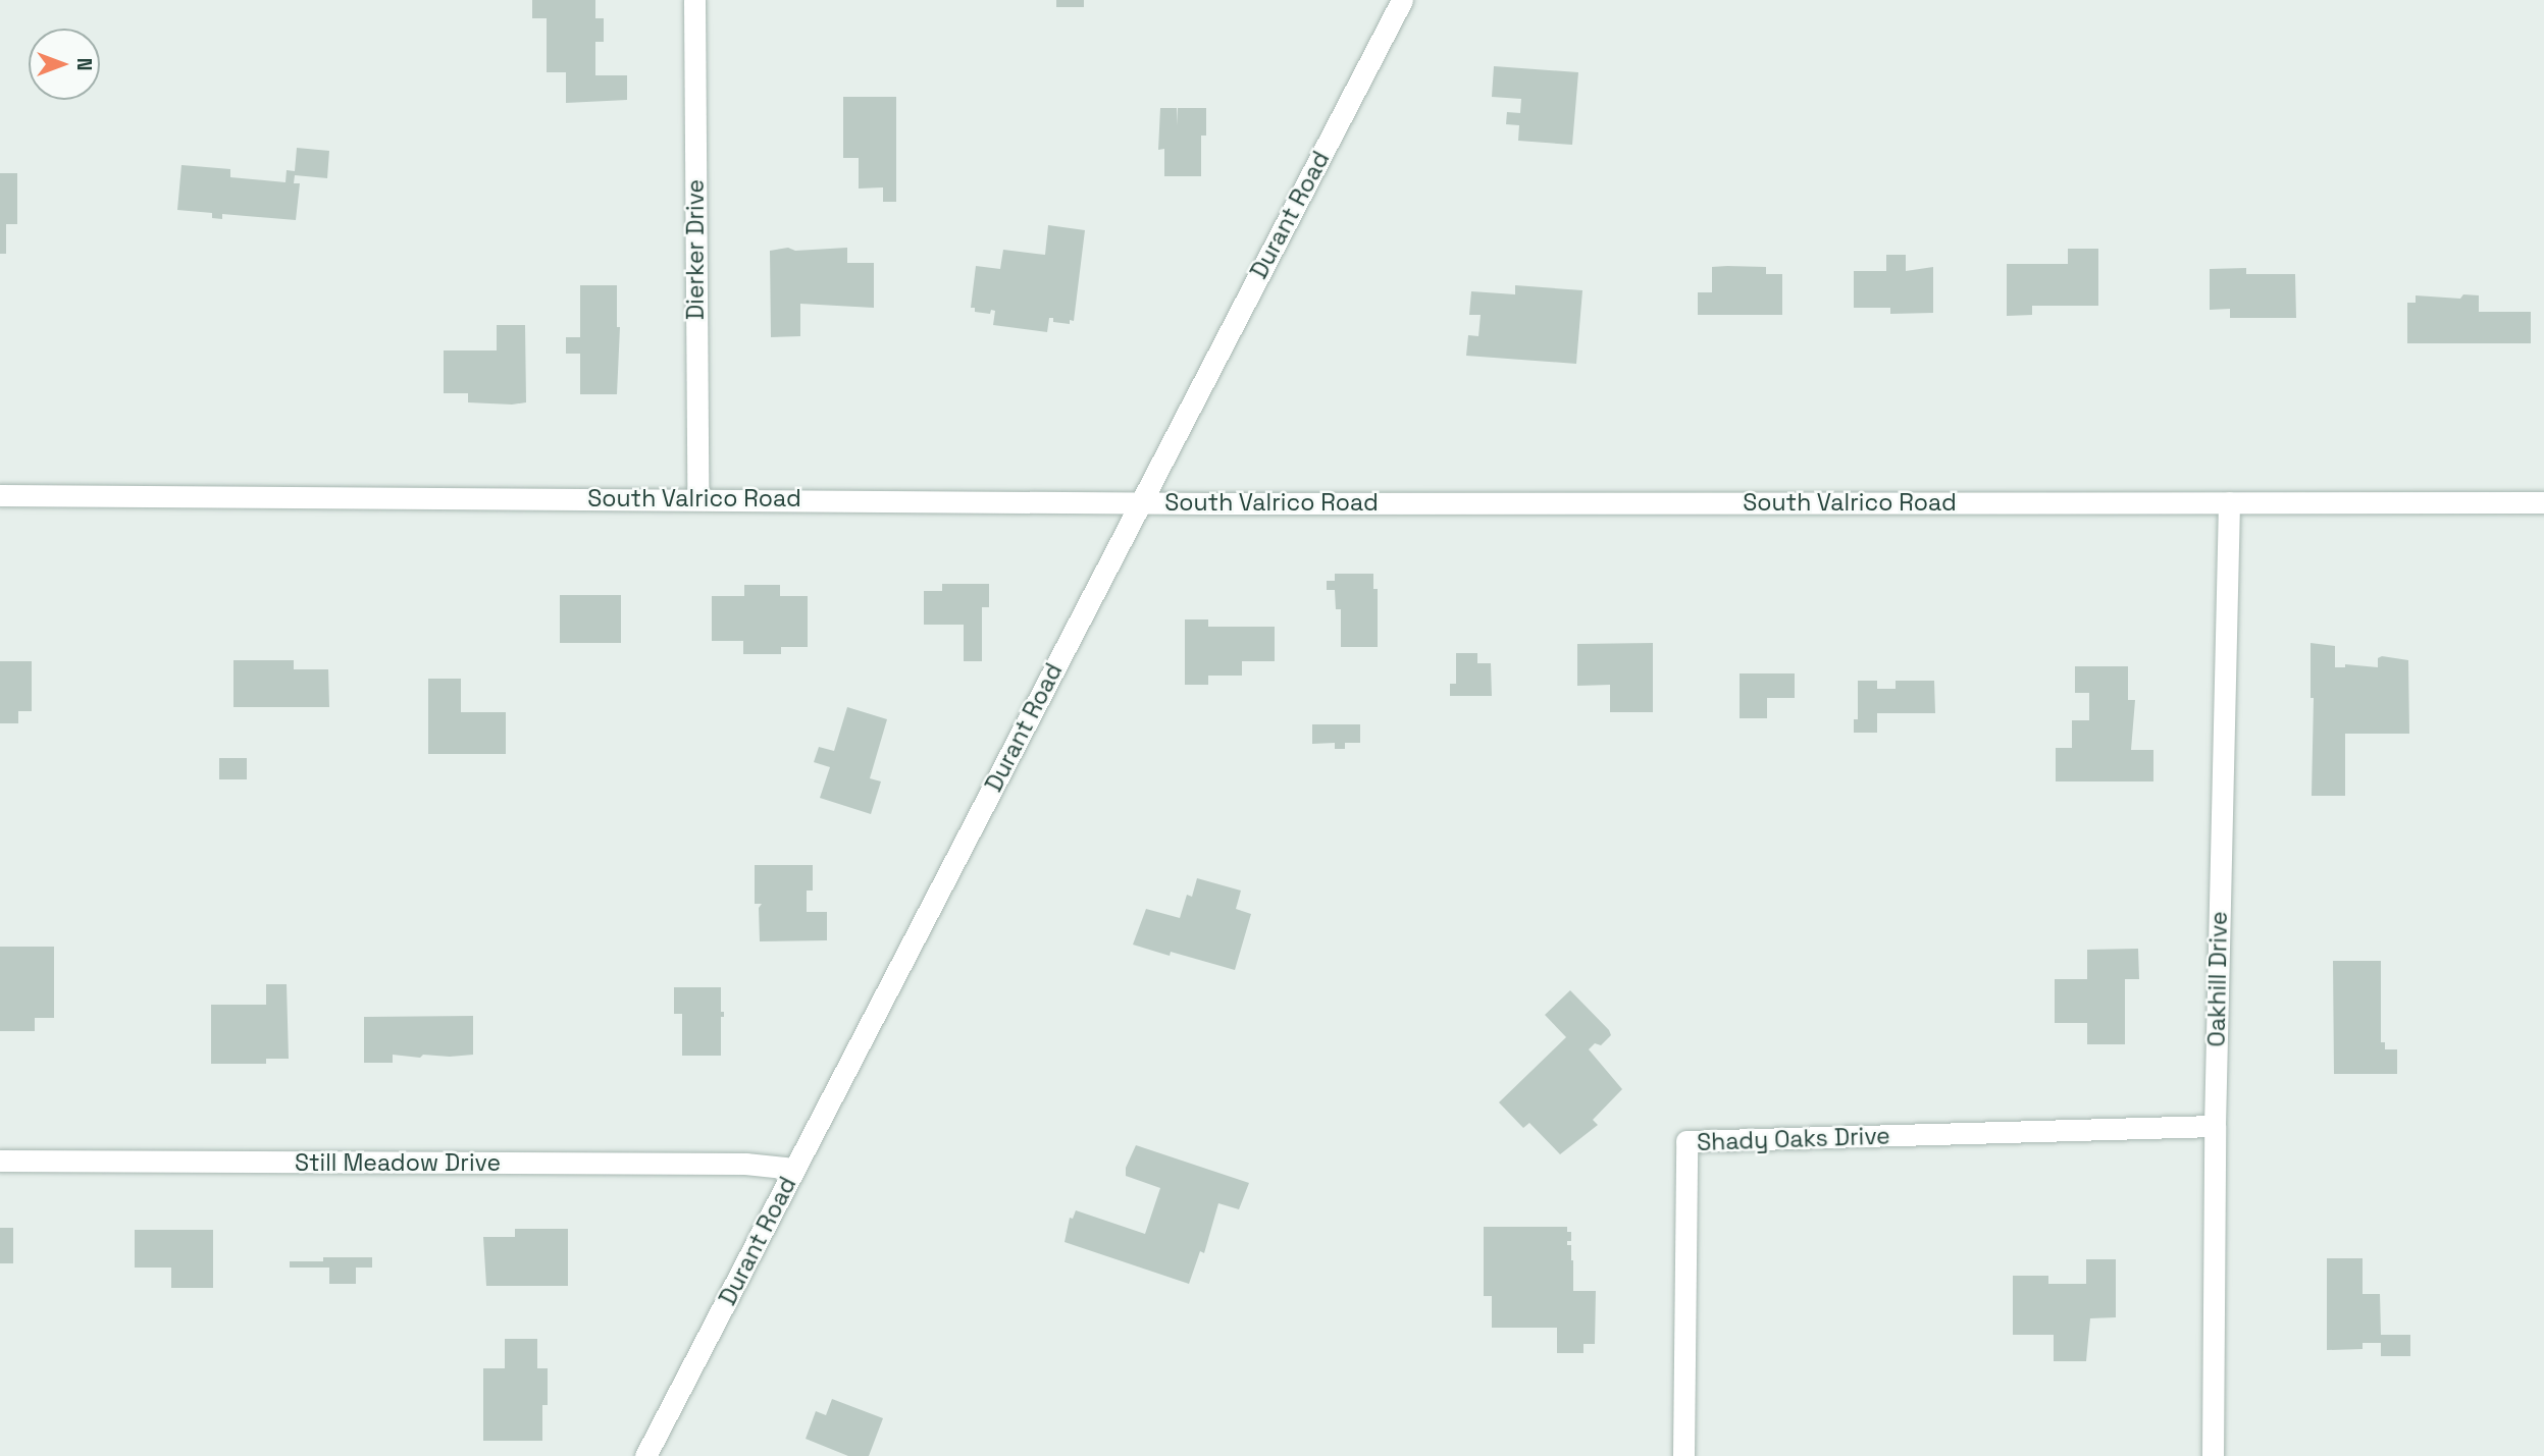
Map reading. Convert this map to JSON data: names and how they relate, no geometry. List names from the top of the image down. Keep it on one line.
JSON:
{"streets":{"street":["Durant Road","Dierker Drive","South Valrico Road","Oakhill Drive","Shady Oaks Drive","Still Meadow Drive"]},"crossings":[["Durant Road","South Valrico Road"],["Durant Road","Still Meadow Drive"],["Dierker Drive","South Valrico Road"],["South Valrico Road","Oakhill Drive"],["Oakhill Drive","Shady Oaks Drive"]],"north":"right"}
